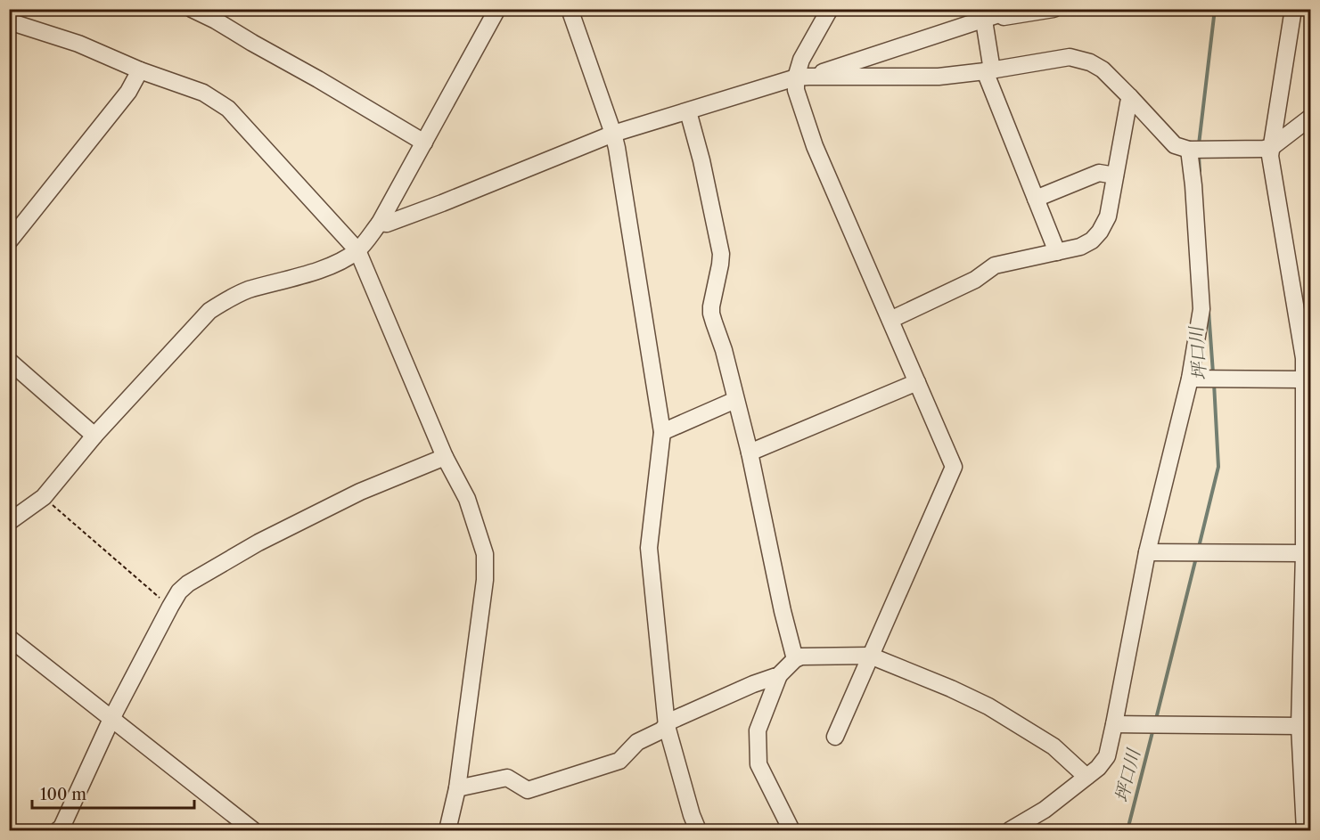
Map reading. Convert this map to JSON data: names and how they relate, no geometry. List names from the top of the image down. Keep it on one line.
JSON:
{"water":["坪口川"],"scale_bar":"100 m"}
